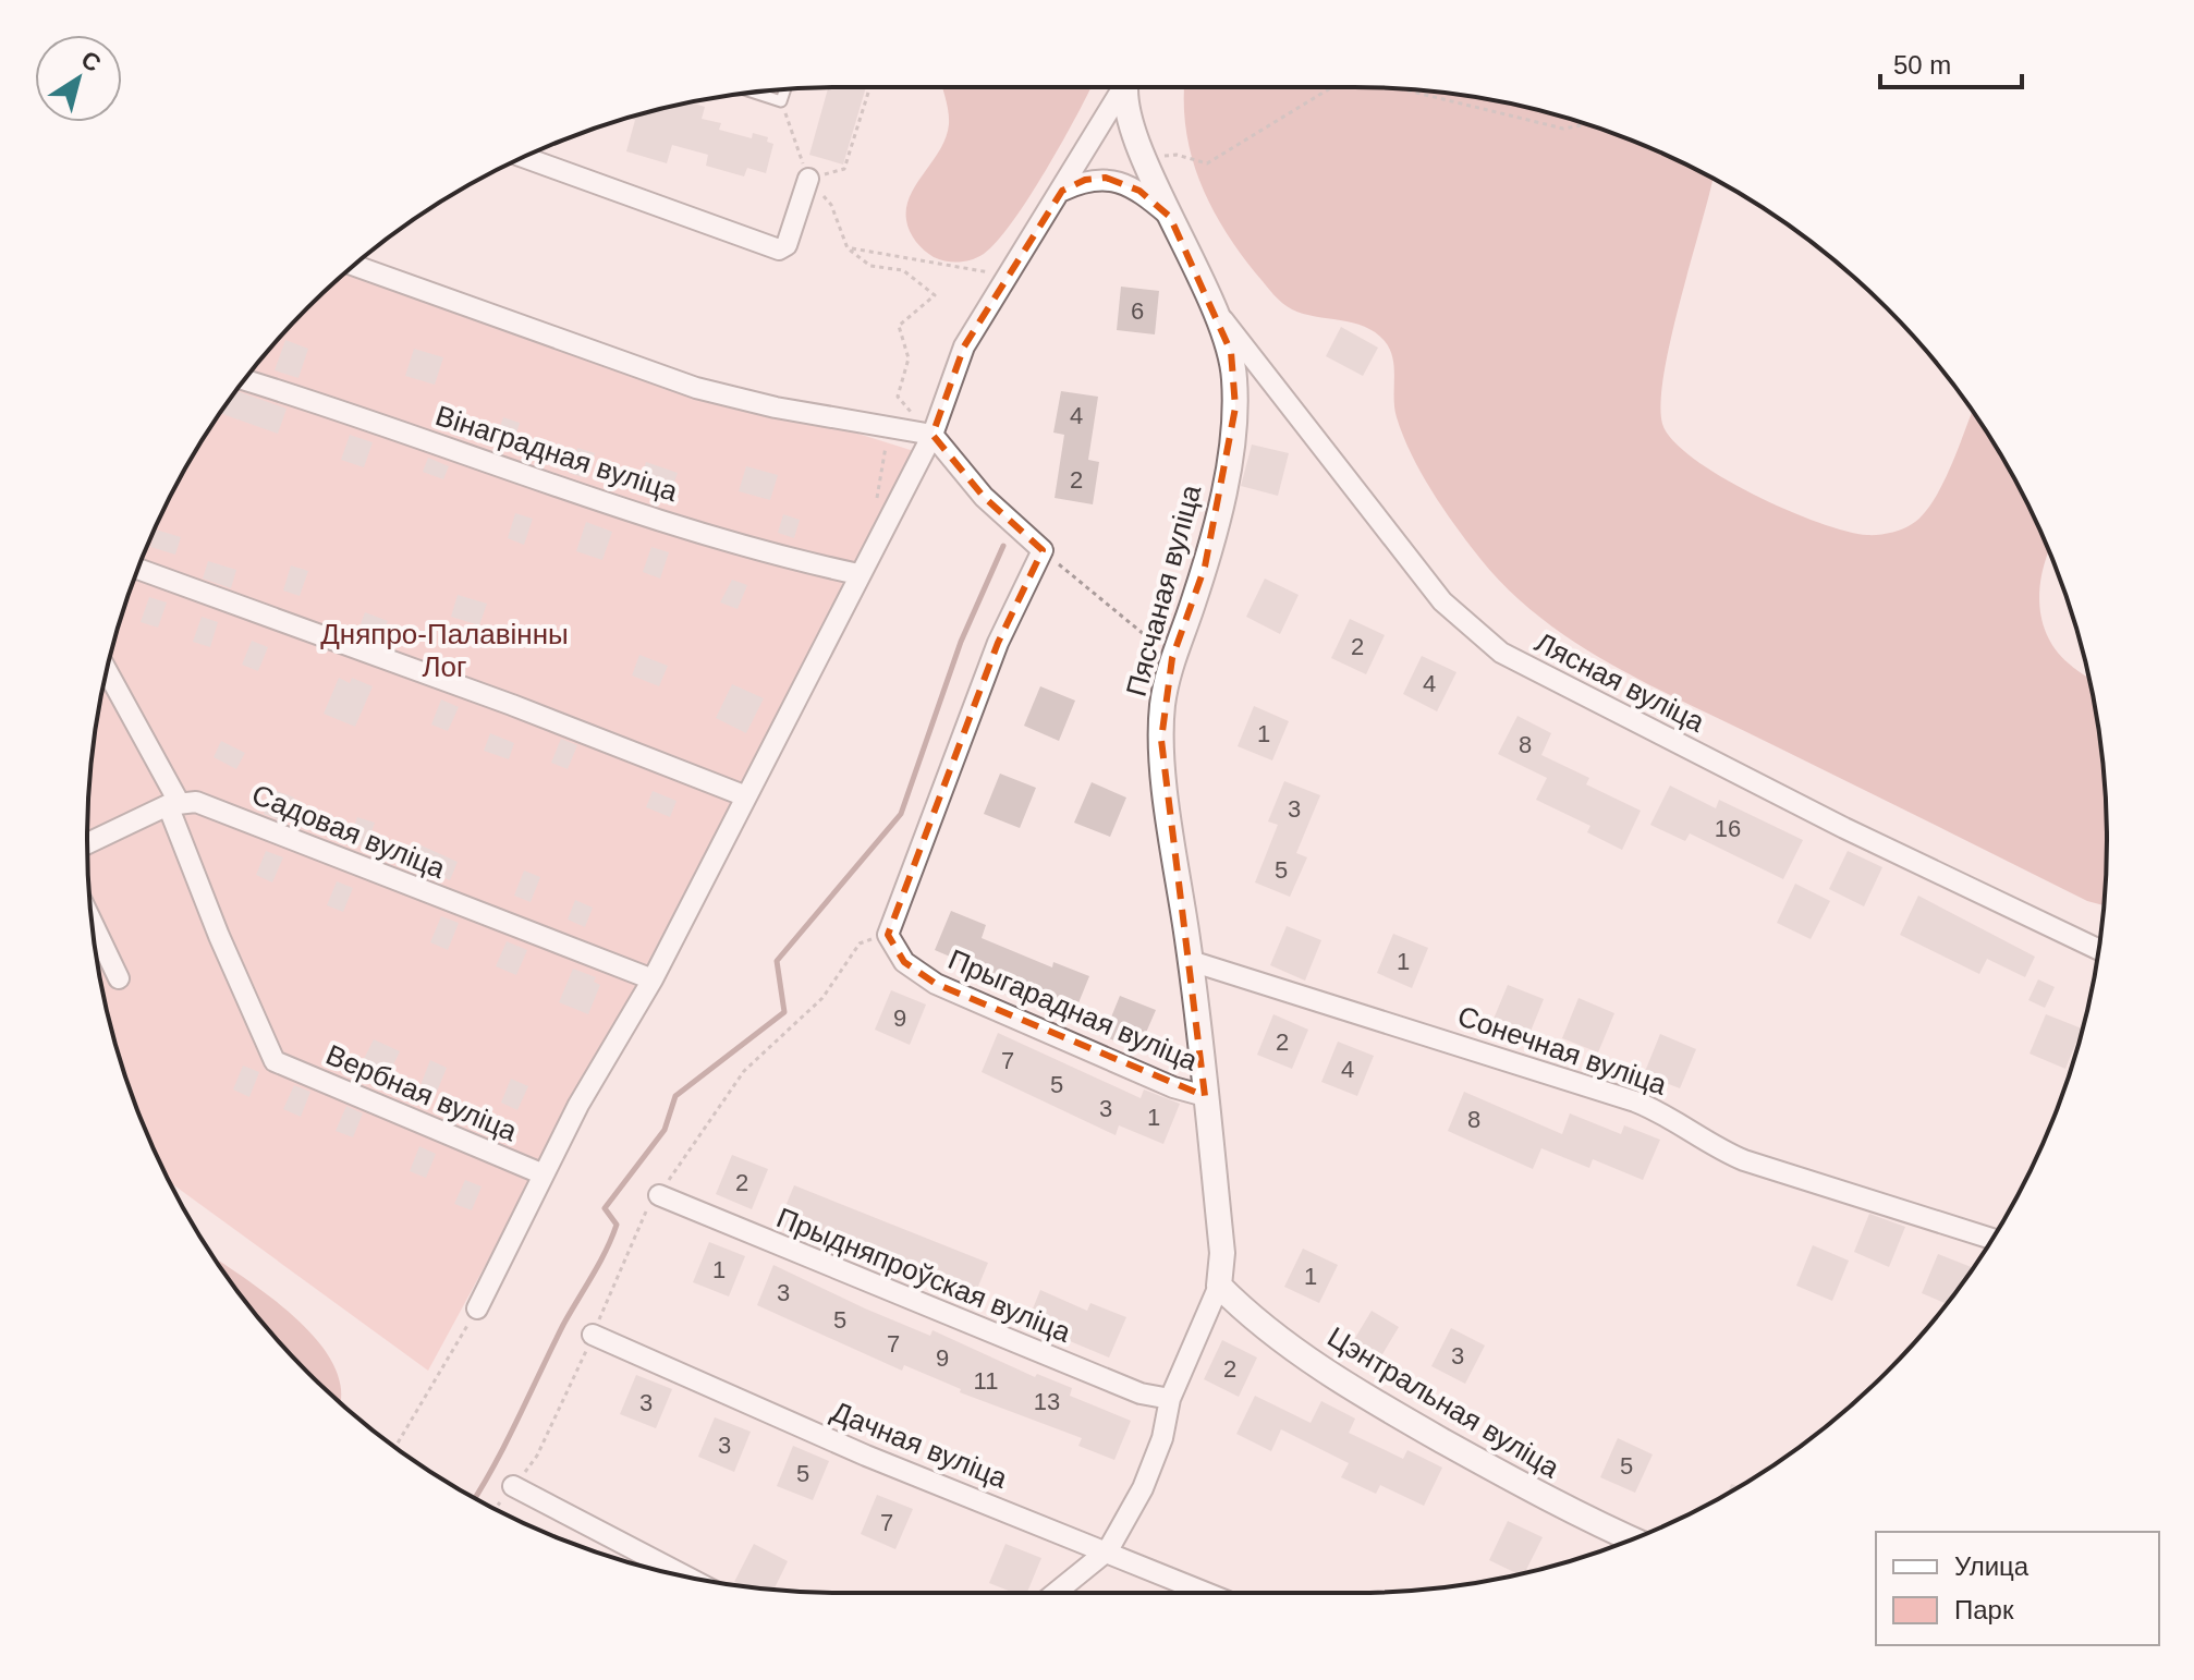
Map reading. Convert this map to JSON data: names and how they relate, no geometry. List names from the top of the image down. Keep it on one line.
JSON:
{"streets":{"street":["Вінаградная вуліца","Пясчаная вуліца","Лясная вуліца","Садовая вуліца","Прыгарадная вуліца","Сонечная вуліца","Вербная вуліца","Прыдняпроўская вуліца","Цэнтральная вуліца","Дачная вуліца"]},"crossings":[["Пясчаная вуліца","Лясная вуліца"],["Пясчаная вуліца","Прыгарадная вуліца"],["Пясчаная вуліца","Сонечная вуліца"],["Пясчаная вуліца","Цэнтральная вуліца"],["Садовая вуліца","Вербная вуліца"]],"parks":["Дняпро-Палавінны Лог"],"house_numbers":["6","4","2","2","4","1","8","3","16","5","1","9","2","7","4","5","3","1","8","2","1","1","3","5","7","3","9","2","11","13","3","3","5","5","7"],"legend":["Улица","Парк"],"scale_bar":"50 m","north":"top right"}
